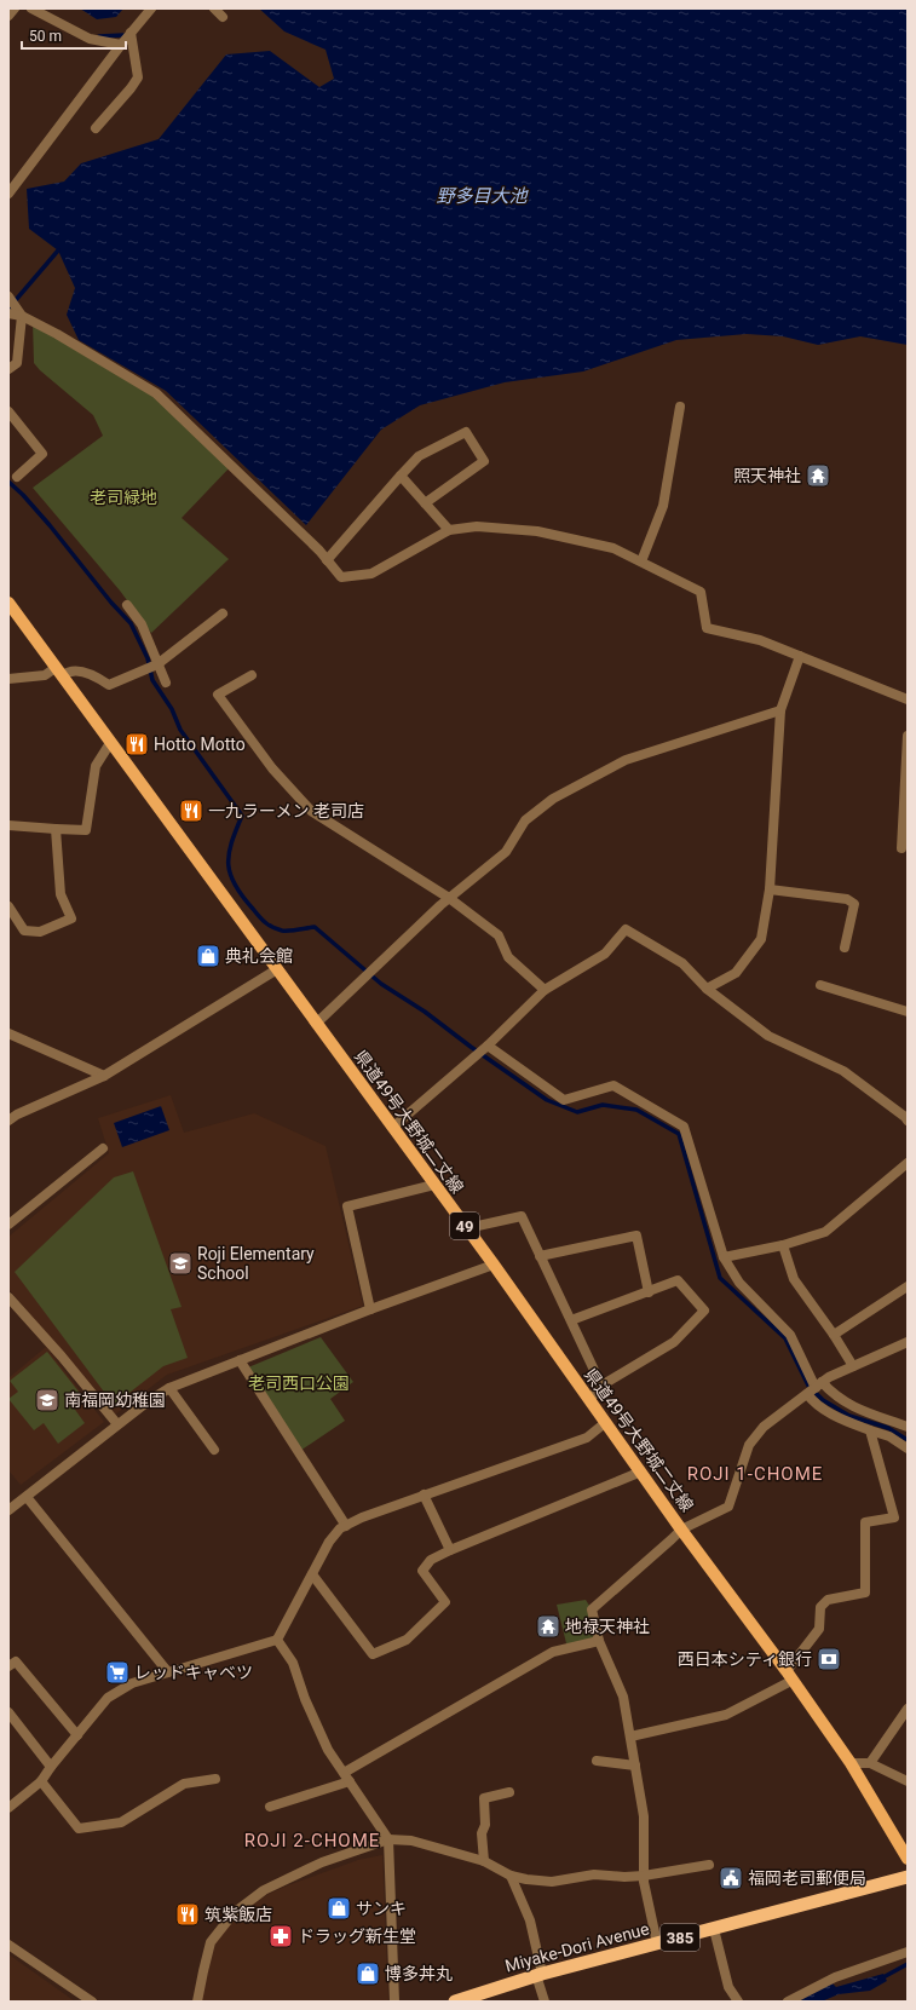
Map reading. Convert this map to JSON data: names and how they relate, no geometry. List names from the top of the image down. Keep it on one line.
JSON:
{"streets":{"highway":["385","Miyake-Dori Avenue"],"main road":["県道49号大野城二丈線","49"]},"districts":["ROJI 1-CHOME","ROJI 2-CHOME"],"water":["野多目大池"],"parks":["老司緑地","老司西口公園"],"places":{"temple":["照天神社","地禄天神社"],"restaurant":["Hotto Motto","一九ラーメン 老司店","筑紫飯店"],"shop":["典礼会館","サンキ","博多丼丸"],"school or university":["Roji Elementary School","南福岡幼稚園"],"bank":["西日本シティ銀行"],"supermarket":["レッドキャベツ"],"public building":["福岡老司郵便局"],"pharmacy":["ドラッグ新生堂"]},"scale_bar":"50 m"}
